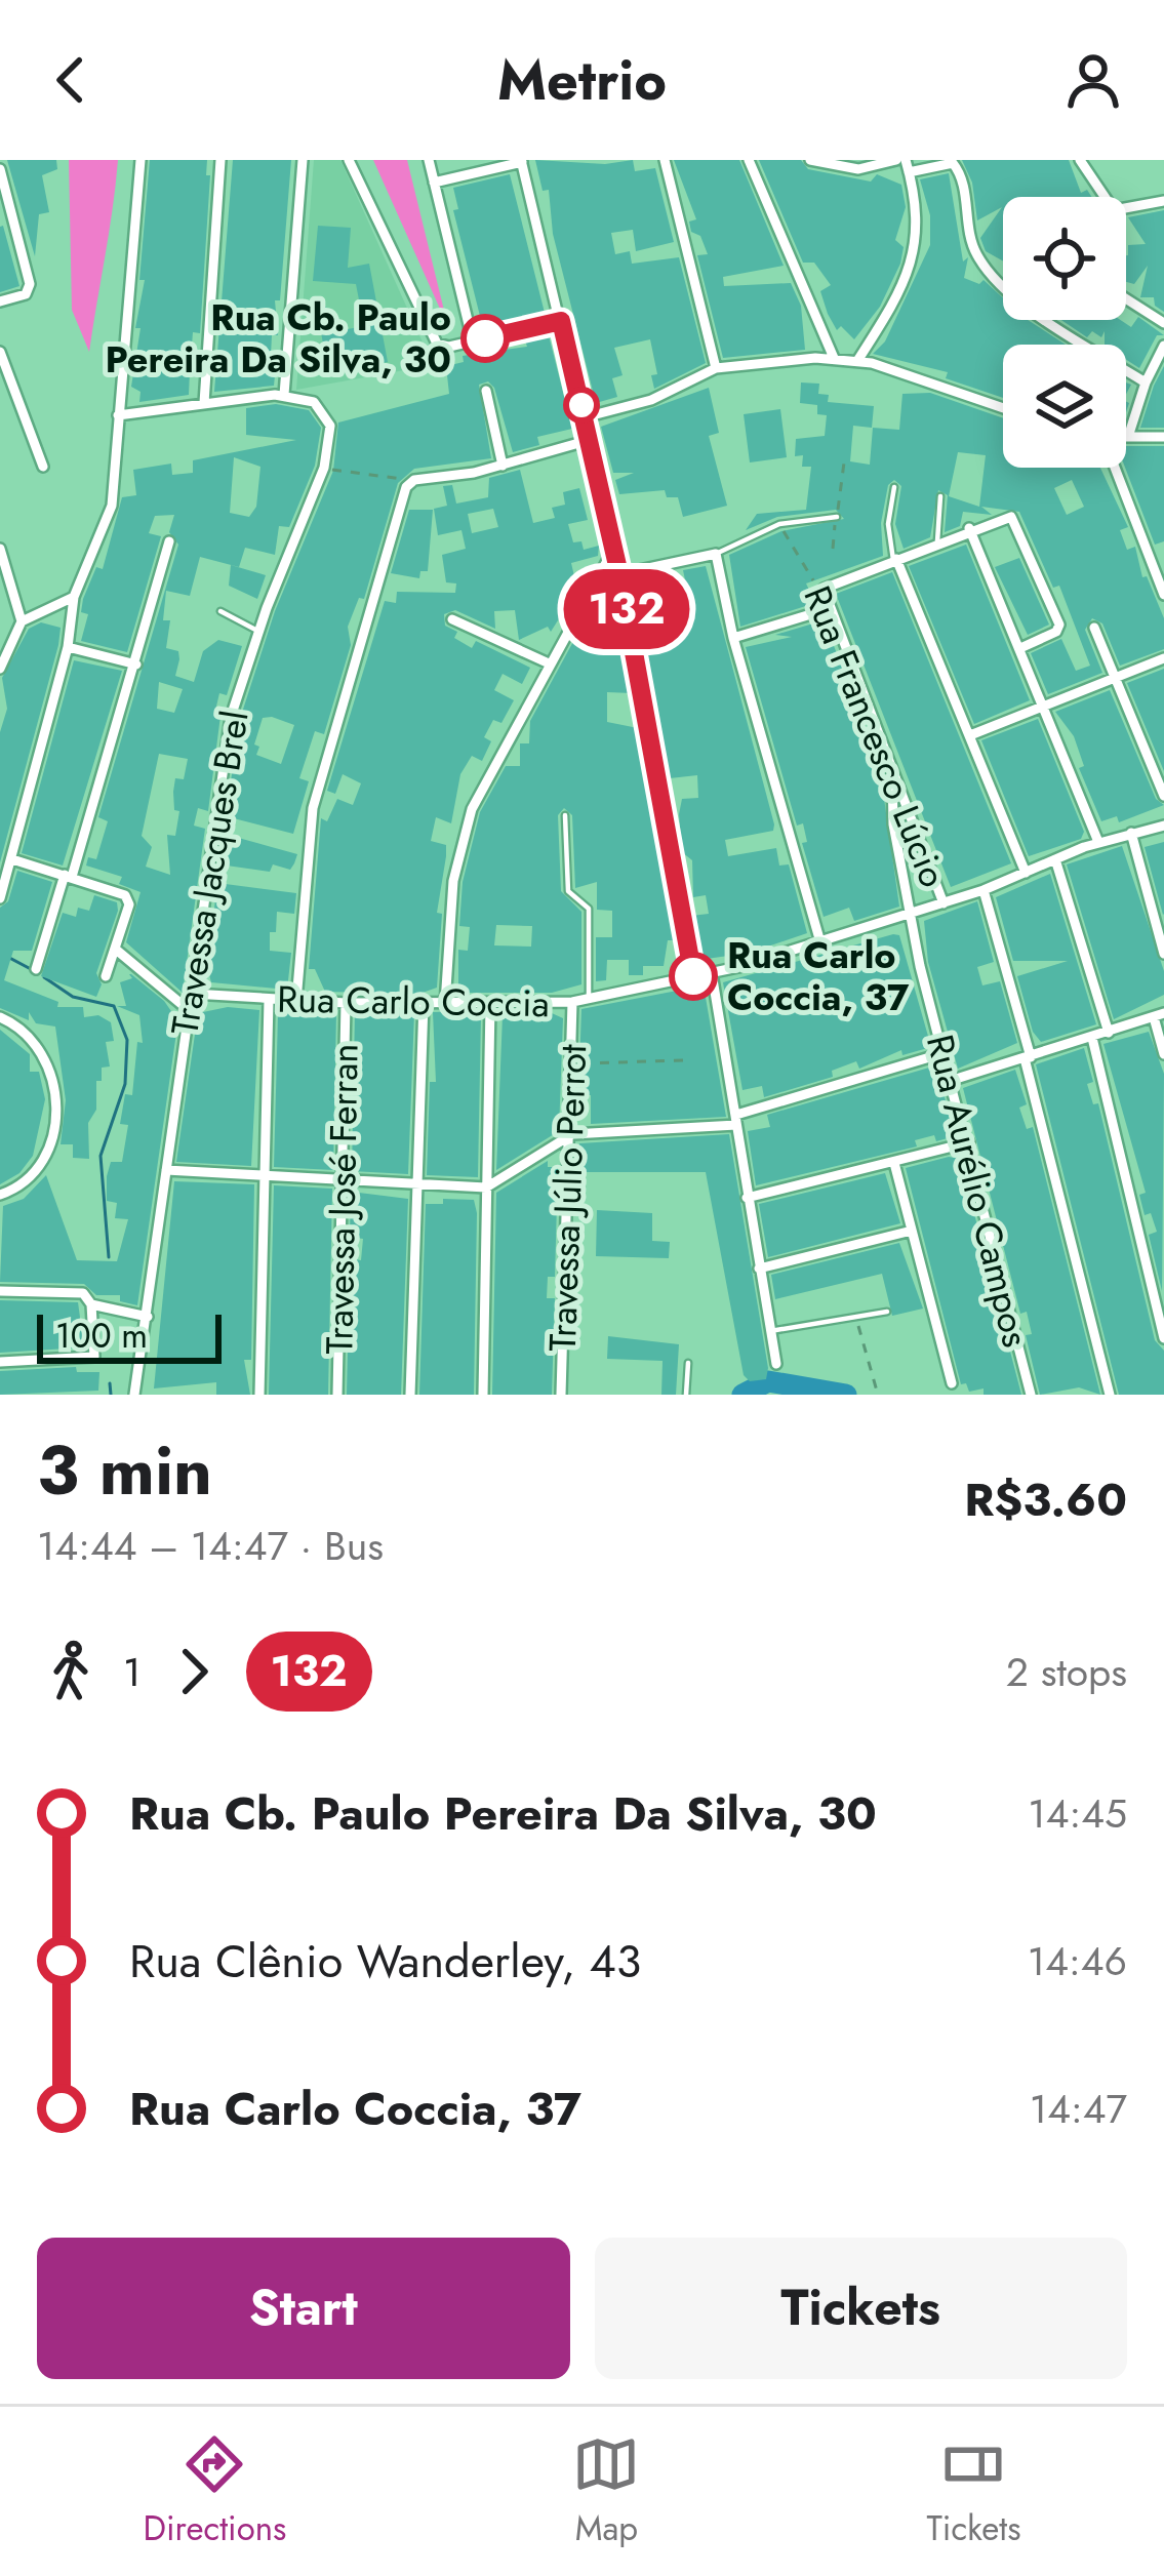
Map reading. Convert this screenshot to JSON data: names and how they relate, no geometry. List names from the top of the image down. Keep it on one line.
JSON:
{"streets":{"street":["Rua Francesco Lúcio","Travessa Jacques Brel","Rua Carlo Coccia","Rua Aurélio Campos","Travessa Júlio Perrot","Travessa José Ferran"]},"crossings":[["Rua Francesco Lúcio","Rua Carlo Coccia"],["Rua Francesco Lúcio","Rua Aurélio Campos"],["Travessa Jacques Brel","Rua Carlo Coccia"],["Rua Carlo Coccia","Rua Aurélio Campos"],["Rua Carlo Coccia","Travessa Júlio Perrot"],["Rua Carlo Coccia","Travessa José Ferran"]],"places":["Rua Cb. Paulo Pereira Da Silva, 30","Rua Carlo Coccia, 37"],"lines":["bus line 132"],"scale_bar":"100 m","page":{"header":"Metrio","on_map":"132","scale":"100 m","heading":["3 min","14:44 – 14:47 · Bus","R$3.60"],"legs":["1","132","2 stops"],"list":[{"name":"Rua Cb. Paulo Pereira Da Silva, 30","value":"14:45"},{"name":"Rua Clênio Wanderley, 43","value":"14:46"},{"name":"Rua Carlo Coccia, 37","value":"14:47"}],"buttons":["Start","Tickets"],"tabs":["Directions","Map","Tickets"]}}
